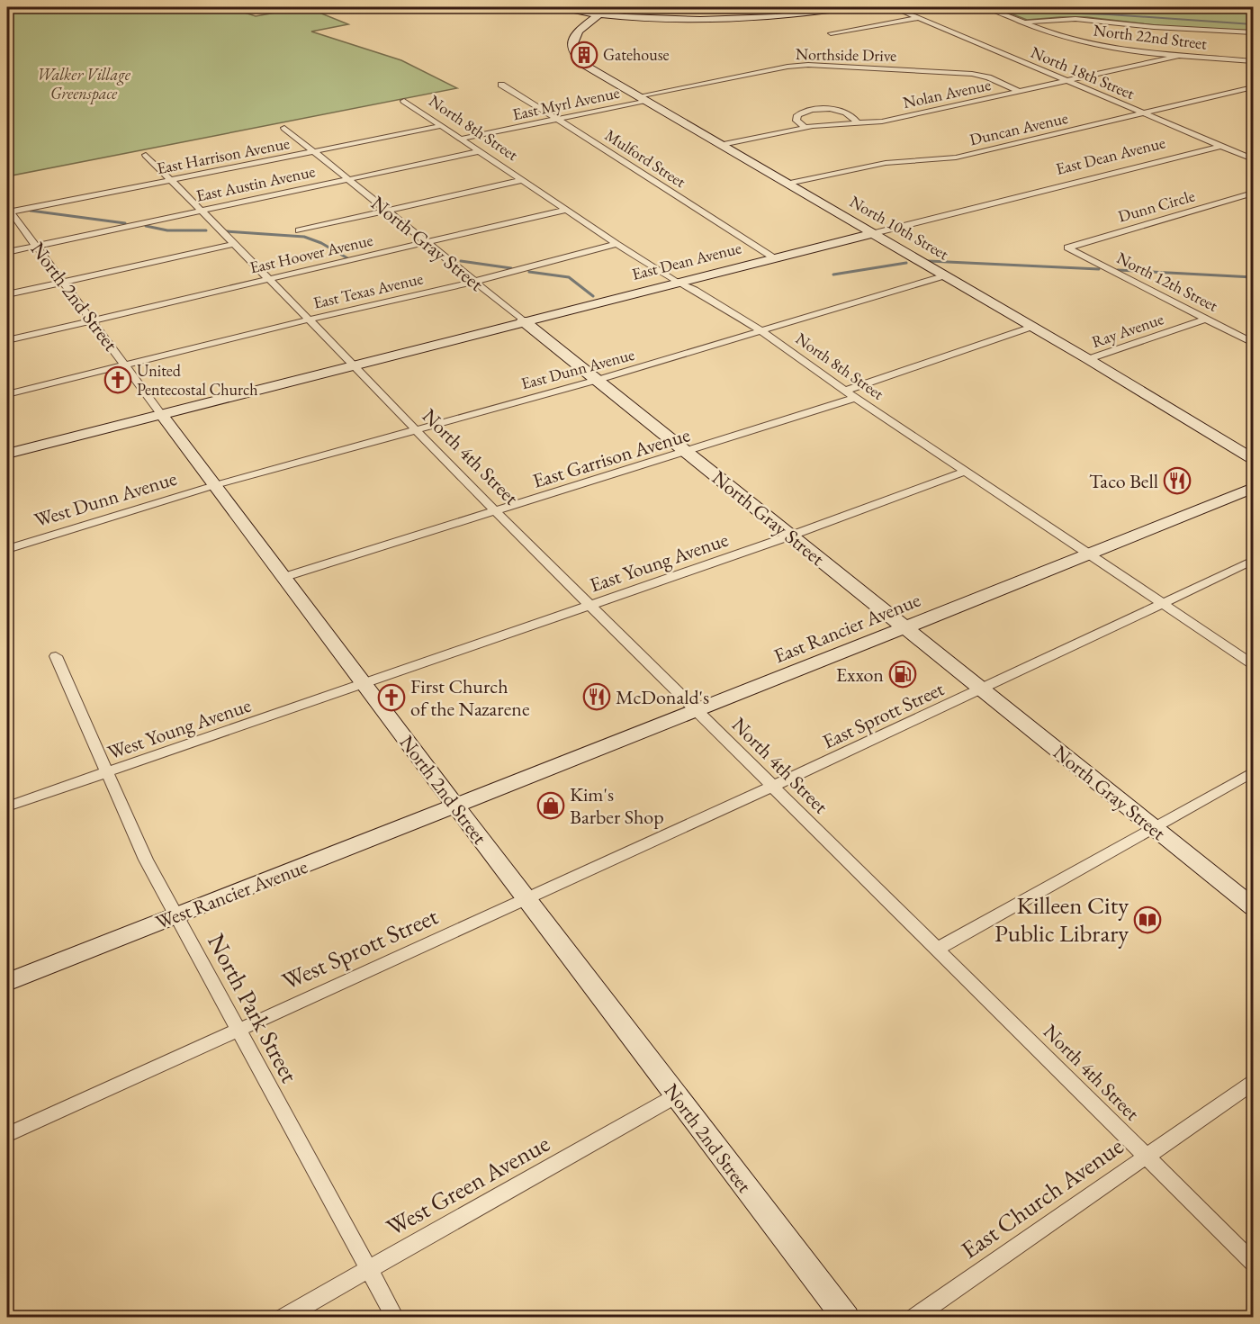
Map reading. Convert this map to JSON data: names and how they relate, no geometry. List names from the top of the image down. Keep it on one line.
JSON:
{"streets":{"street":["North 22nd Street","Northside Drive","North 18th Street","Nolan Avenue","East Myrl Avenue","North 8th Street","Duncan Avenue","East Harrison Avenue","East Dean Avenue","Mulford Street","East Austin Avenue","Dunn Circle","North 10th Street","North Gray Street","East Hoover Avenue","North 12th Street","East Texas Avenue","North 2nd Street","Ray Avenue","East Dunn Avenue","North 4th Street","East Garrison Avenue","West Dunn Avenue","East Young Avenue","East Rancier Avenue","East Sprott Street","West Young Avenue","West Rancier Avenue","West Sprott Street","North Park Street","West Green Avenue","East Church Avenue"]},"crossings":[["North 22nd Street","Nolan Avenue"],["Northside Drive","Nolan Avenue"],["Northside Drive","East Myrl Avenue"],["Northside Drive","North 10th Street"],["North 18th Street","Nolan Avenue"],["North 18th Street","Duncan Avenue"],["North 18th Street","East Dean Avenue"],["Nolan Avenue","North 10th Street"],["East Myrl Avenue","North 8th Street"],["East Myrl Avenue","Mulford Street"],["East Myrl Avenue","North 10th Street"],["North 8th Street","East Harrison Avenue"],["North 8th Street","East Dean Avenue"],["North 8th Street","East Austin Avenue"],["North 8th Street","East Hoover Avenue"],["North 8th Street","East Texas Avenue"],["North 8th Street","East Dunn Avenue"],["North 8th Street","East Garrison Avenue"],["North 8th Street","East Young Avenue"],["North 8th Street","East Rancier Avenue"],["North 8th Street","East Sprott Street"],["Duncan Avenue","North 10th Street"],["East Harrison Avenue","North Gray Street"],["East Harrison Avenue","North 2nd Street"],["East Harrison Avenue","North 4th Street"],["East Dean Avenue","Mulford Street"],["East Dean Avenue","North 10th Street"],["East Dean Avenue","North Gray Street"],["East Dean Avenue","North 2nd Street"],["East Dean Avenue","North 4th Street"],["East Austin Avenue","North Gray Street"],["East Austin Avenue","North 2nd Street"],["East Austin Avenue","North 4th Street"],["Dunn Circle","North 12th Street"],["North 10th Street","Ray Avenue"],["North 10th Street","East Dunn Avenue"],["North Gray Street","East Hoover Avenue"],["North Gray Street","East Texas Avenue"],["North Gray Street","East Dunn Avenue"],["North Gray Street","East Garrison Avenue"],["North Gray Street","East Young Avenue"],["North Gray Street","East Rancier Avenue"],["North Gray Street","East Sprott Street"],["East Hoover Avenue","North 2nd Street"],["East Hoover Avenue","North 4th Street"],["North 12th Street","Ray Avenue"],["East Texas Avenue","North 2nd Street"],["East Texas Avenue","North 4th Street"],["North 2nd Street","East Dunn Avenue"],["North 2nd Street","East Garrison Avenue"],["North 2nd Street","West Dunn Avenue"],["North 2nd Street","East Young Avenue"],["North 2nd Street","East Rancier Avenue"],["North 2nd Street","East Sprott Street"],["North 2nd Street","West Young Avenue"],["North 2nd Street","West Rancier Avenue"],["North 2nd Street","West Sprott Street"],["North 2nd Street","West Green Avenue"],["East Dunn Avenue","North 4th Street"],["East Dunn Avenue","West Dunn Avenue"],["North 4th Street","East Garrison Avenue"],["North 4th Street","East Young Avenue"],["North 4th Street","East Rancier Avenue"],["North 4th Street","East Sprott Street"],["North 4th Street","East Church Avenue"],["East Young Avenue","West Young Avenue"],["East Rancier Avenue","West Rancier Avenue"],["East Sprott Street","West Sprott Street"],["West Young Avenue","North Park Street"],["West Rancier Avenue","North Park Street"],["West Sprott Street","North Park Street"],["North Park Street","West Green Avenue"]],"parks":["Walker Village Greenspace"],"places":{"building":["Gatehouse"],"church":["United Pentecostal Church","First Church of the Nazarene"],"restaurant":["Taco Bell","McDonald's"],"fuel station":["Exxon"],"shop":["Kim's Barber Shop"],"library":["Killeen City Public Library"]}}
